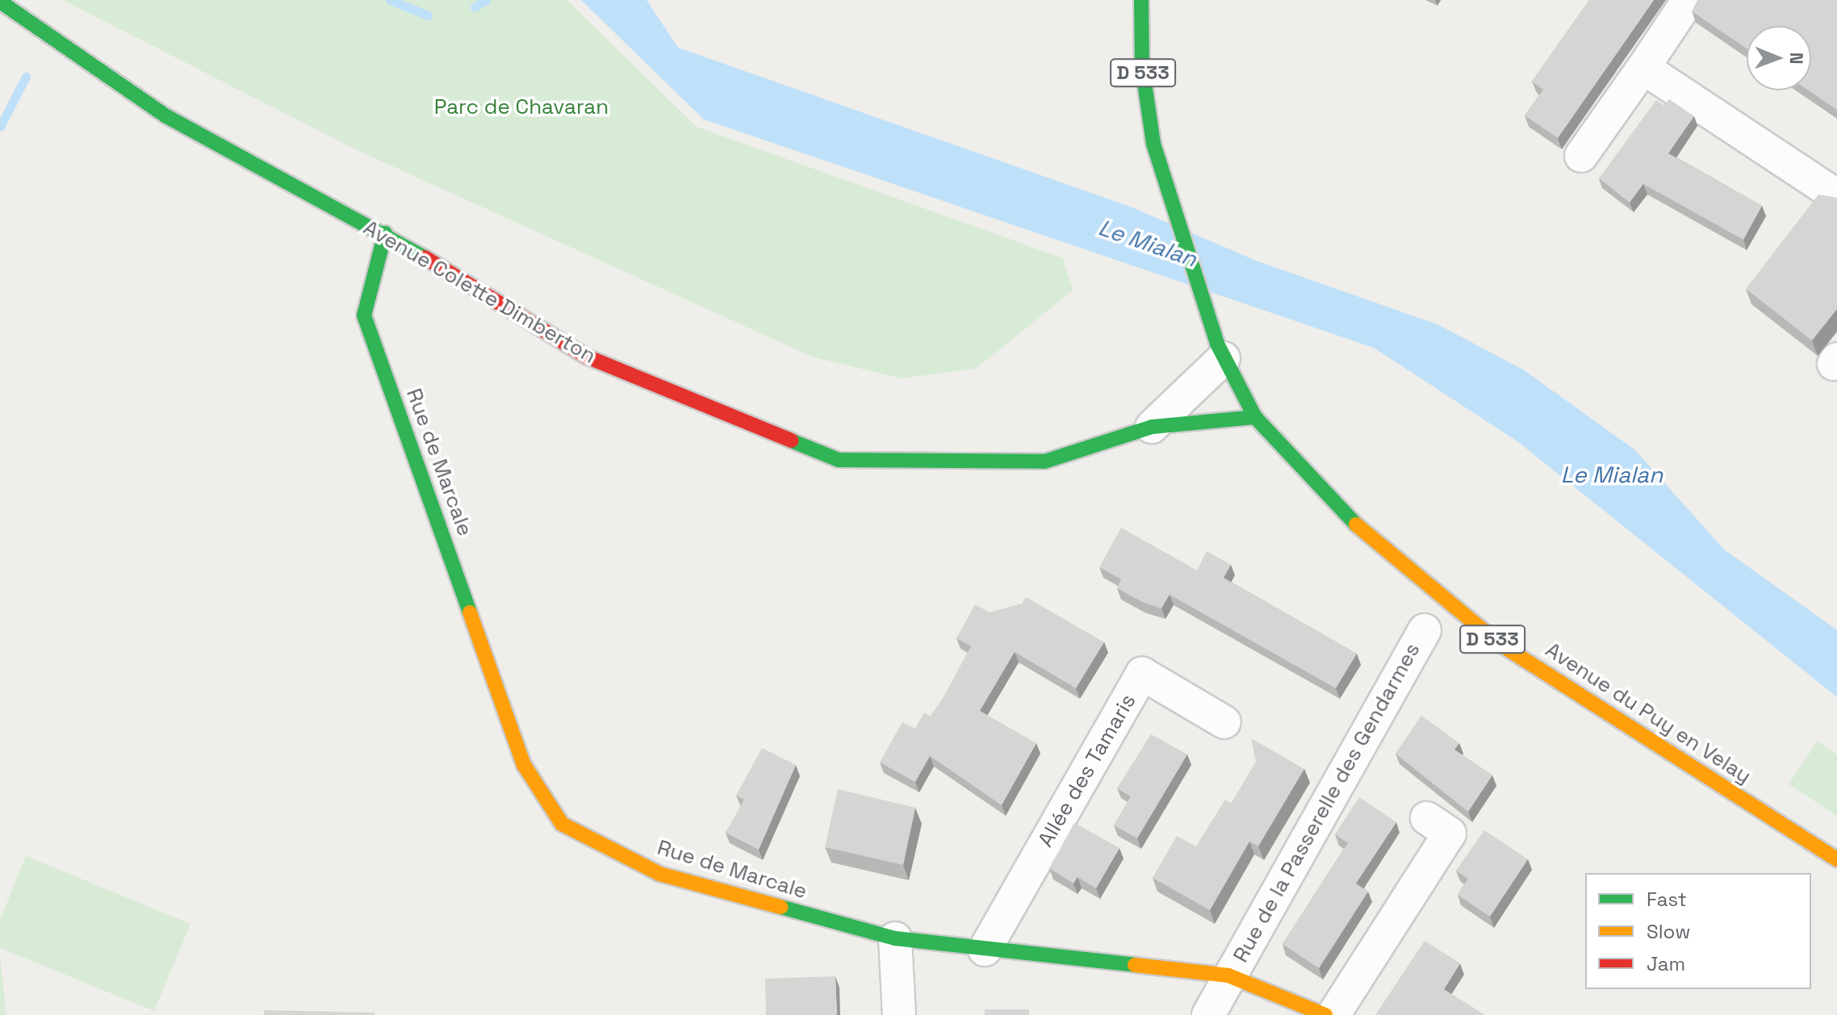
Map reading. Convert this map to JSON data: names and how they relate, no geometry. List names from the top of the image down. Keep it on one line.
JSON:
{"streets":{"street":["D 533","Avenue Colette Dimberton","Rue de Marcale","Avenue du Puy en Velay","Allée des Tamaris","Rue de la Passerelle des Gendarmes"]},"crossings":[["Avenue Colette Dimberton","Rue de Marcale"],["Avenue Colette Dimberton","Avenue du Puy en Velay"],["Rue de Marcale","Allée des Tamaris"],["Rue de Marcale","Rue de la Passerelle des Gendarmes"]],"water":["Le Mialan"],"parks":["Parc de Chavaran"],"legend":["Fast","Slow","Jam"],"north":"right"}
